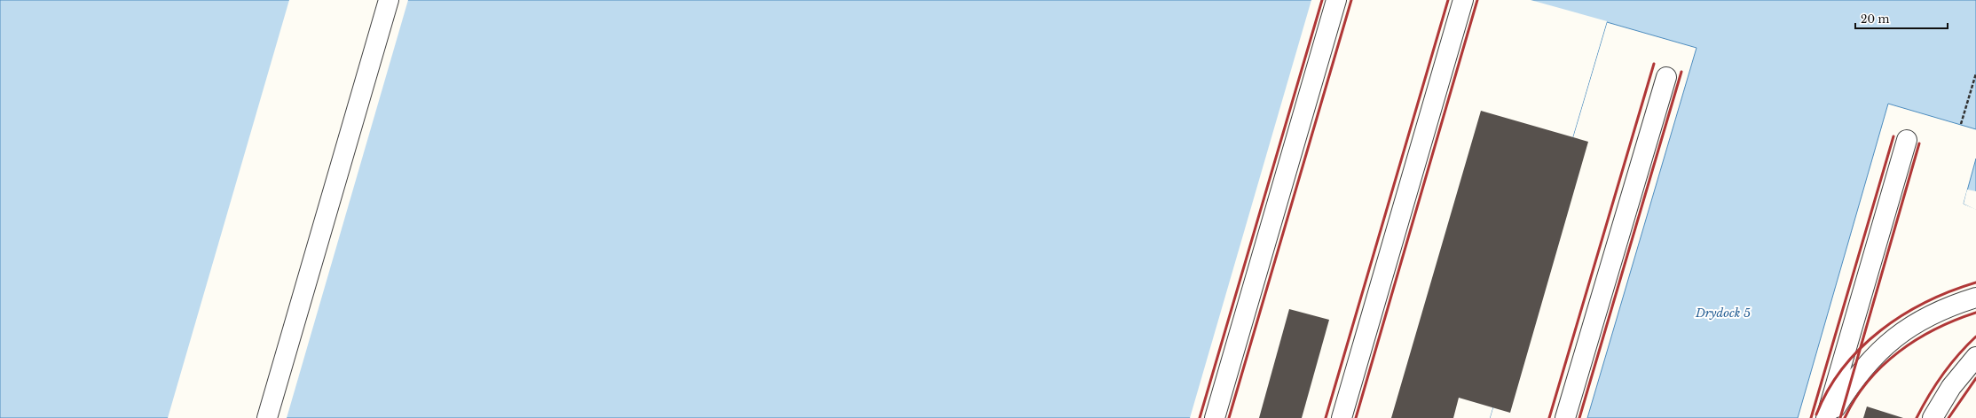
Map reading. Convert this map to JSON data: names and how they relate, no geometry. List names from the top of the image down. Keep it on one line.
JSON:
{"water":["Drydock 5"],"scale_bar":"20 m"}
